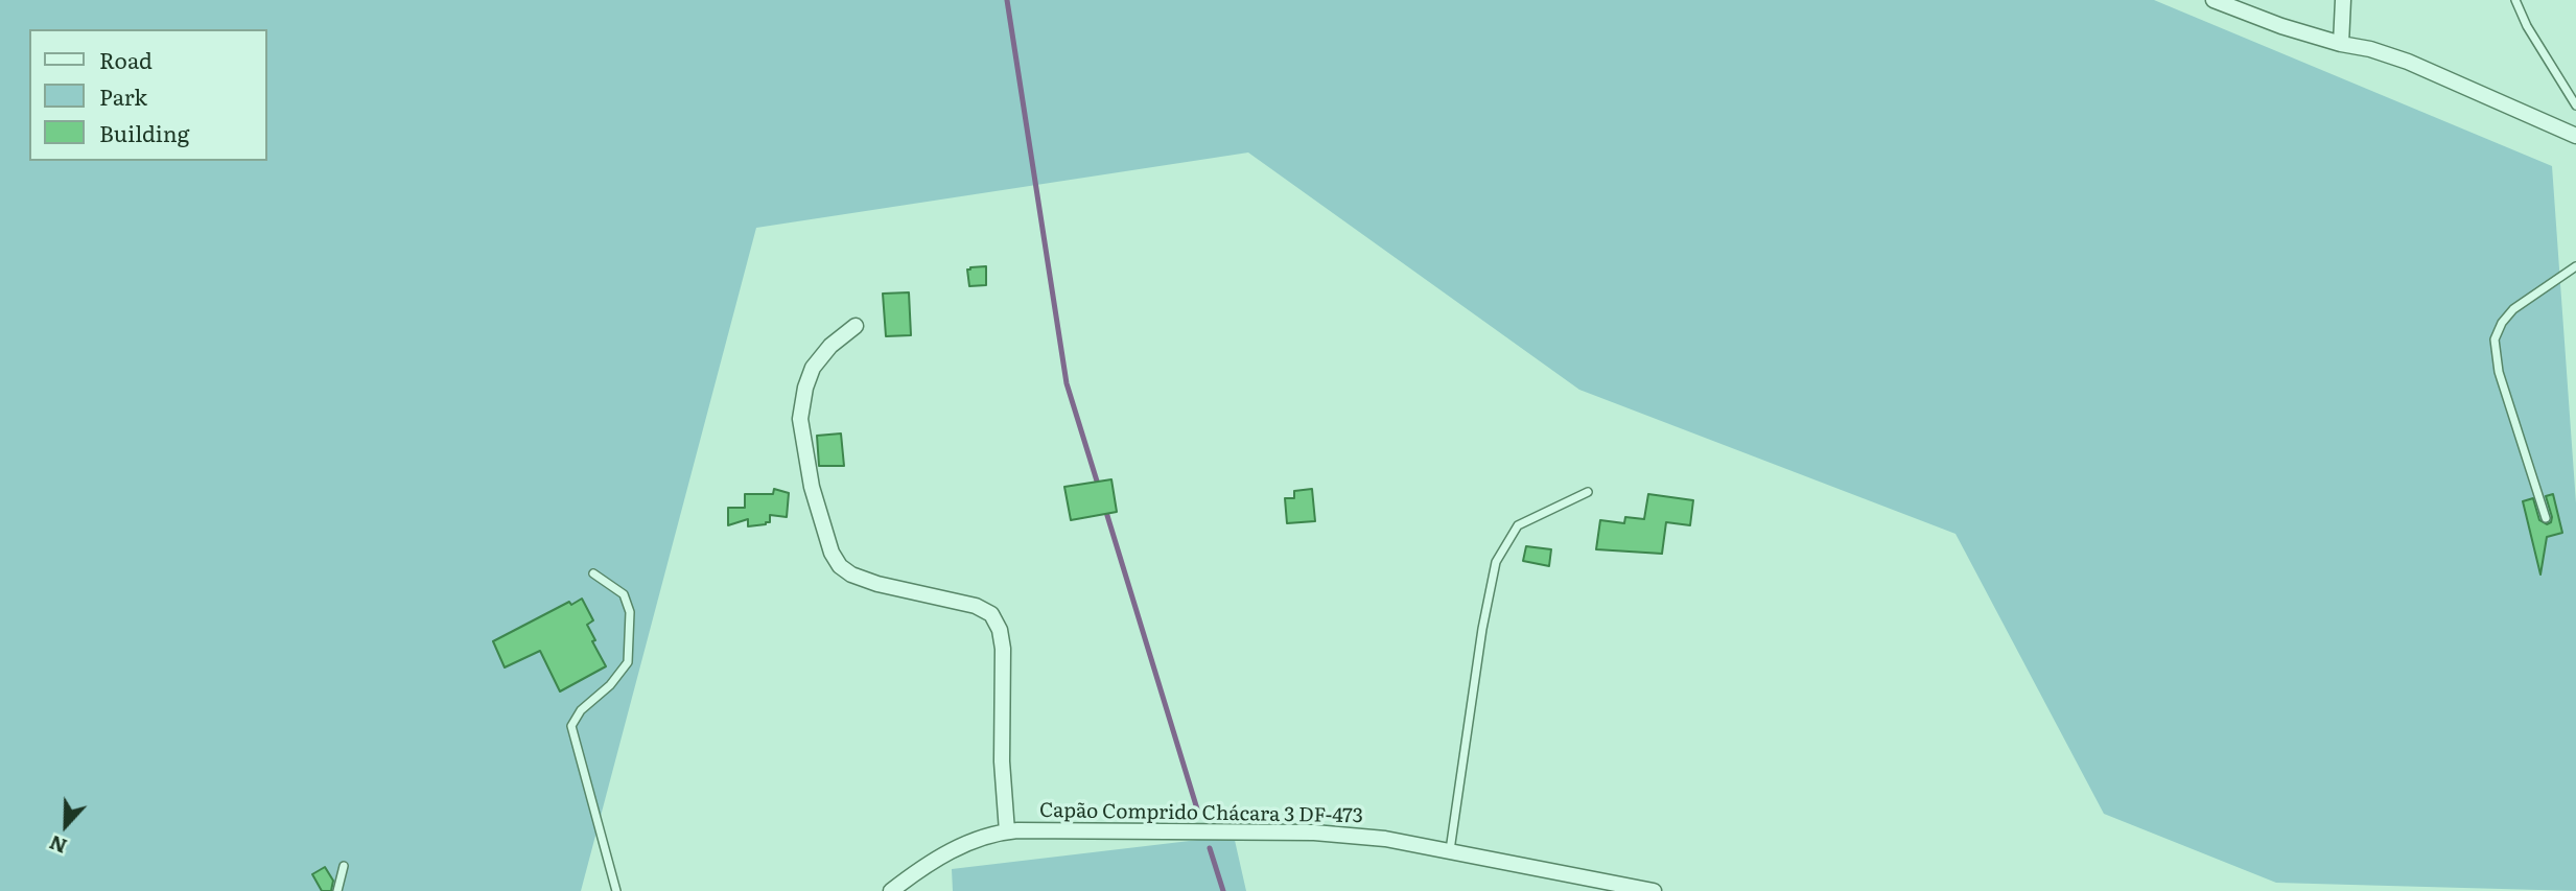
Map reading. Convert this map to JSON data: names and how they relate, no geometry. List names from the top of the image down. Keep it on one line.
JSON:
{"streets":{"street":["Capão Comprido Chácara 3 DF-473"]},"legend":["Road","Park","Building"],"north":"bottom"}
